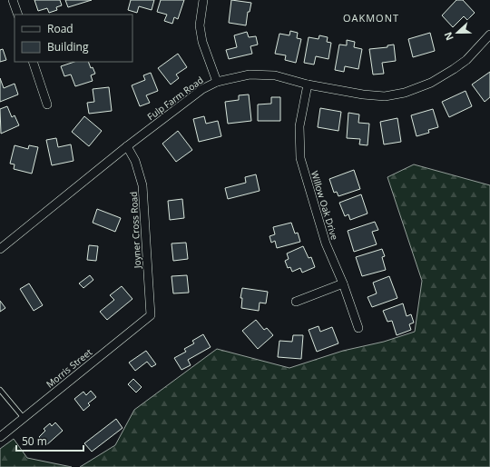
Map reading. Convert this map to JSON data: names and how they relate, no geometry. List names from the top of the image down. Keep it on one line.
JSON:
{"streets":{"street":["Fulp Farm Road","Willow Oak Drive","Joyner Cross Road","Morris Street"]},"crossings":[["Fulp Farm Road","Willow Oak Drive"],["Fulp Farm Road","Joyner Cross Road"],["Joyner Cross Road","Morris Street"]],"districts":["OAKMONT"],"legend":["Road","Building"],"scale_bar":"50 m","north":"left"}
